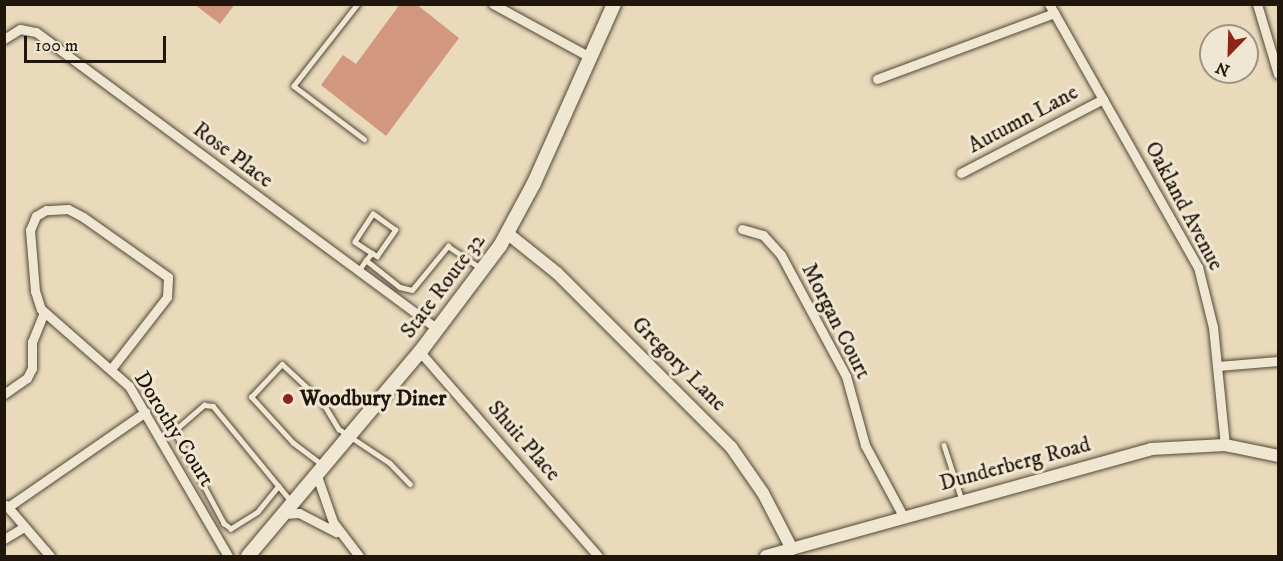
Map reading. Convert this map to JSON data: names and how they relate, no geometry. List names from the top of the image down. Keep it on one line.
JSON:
{"streets":{"main road":["State Route 32"],"street":["Autumn Lane","Rose Place","Oakland Avenue","Morgan Court","Gregory Lane","Dorothy Court","Shuit Place","Dunderberg Road"]},"crossings":[["Autumn Lane","Oakland Avenue"],["Rose Place","State Route 32"],["Oakland Avenue","Dunderberg Road"],["State Route 32","Gregory Lane"],["State Route 32","Shuit Place"],["Morgan Court","Dunderberg Road"],["Gregory Lane","Dunderberg Road"]],"places":["Woodbury Diner"],"scale_bar":"100 m","north":"bottom left"}
